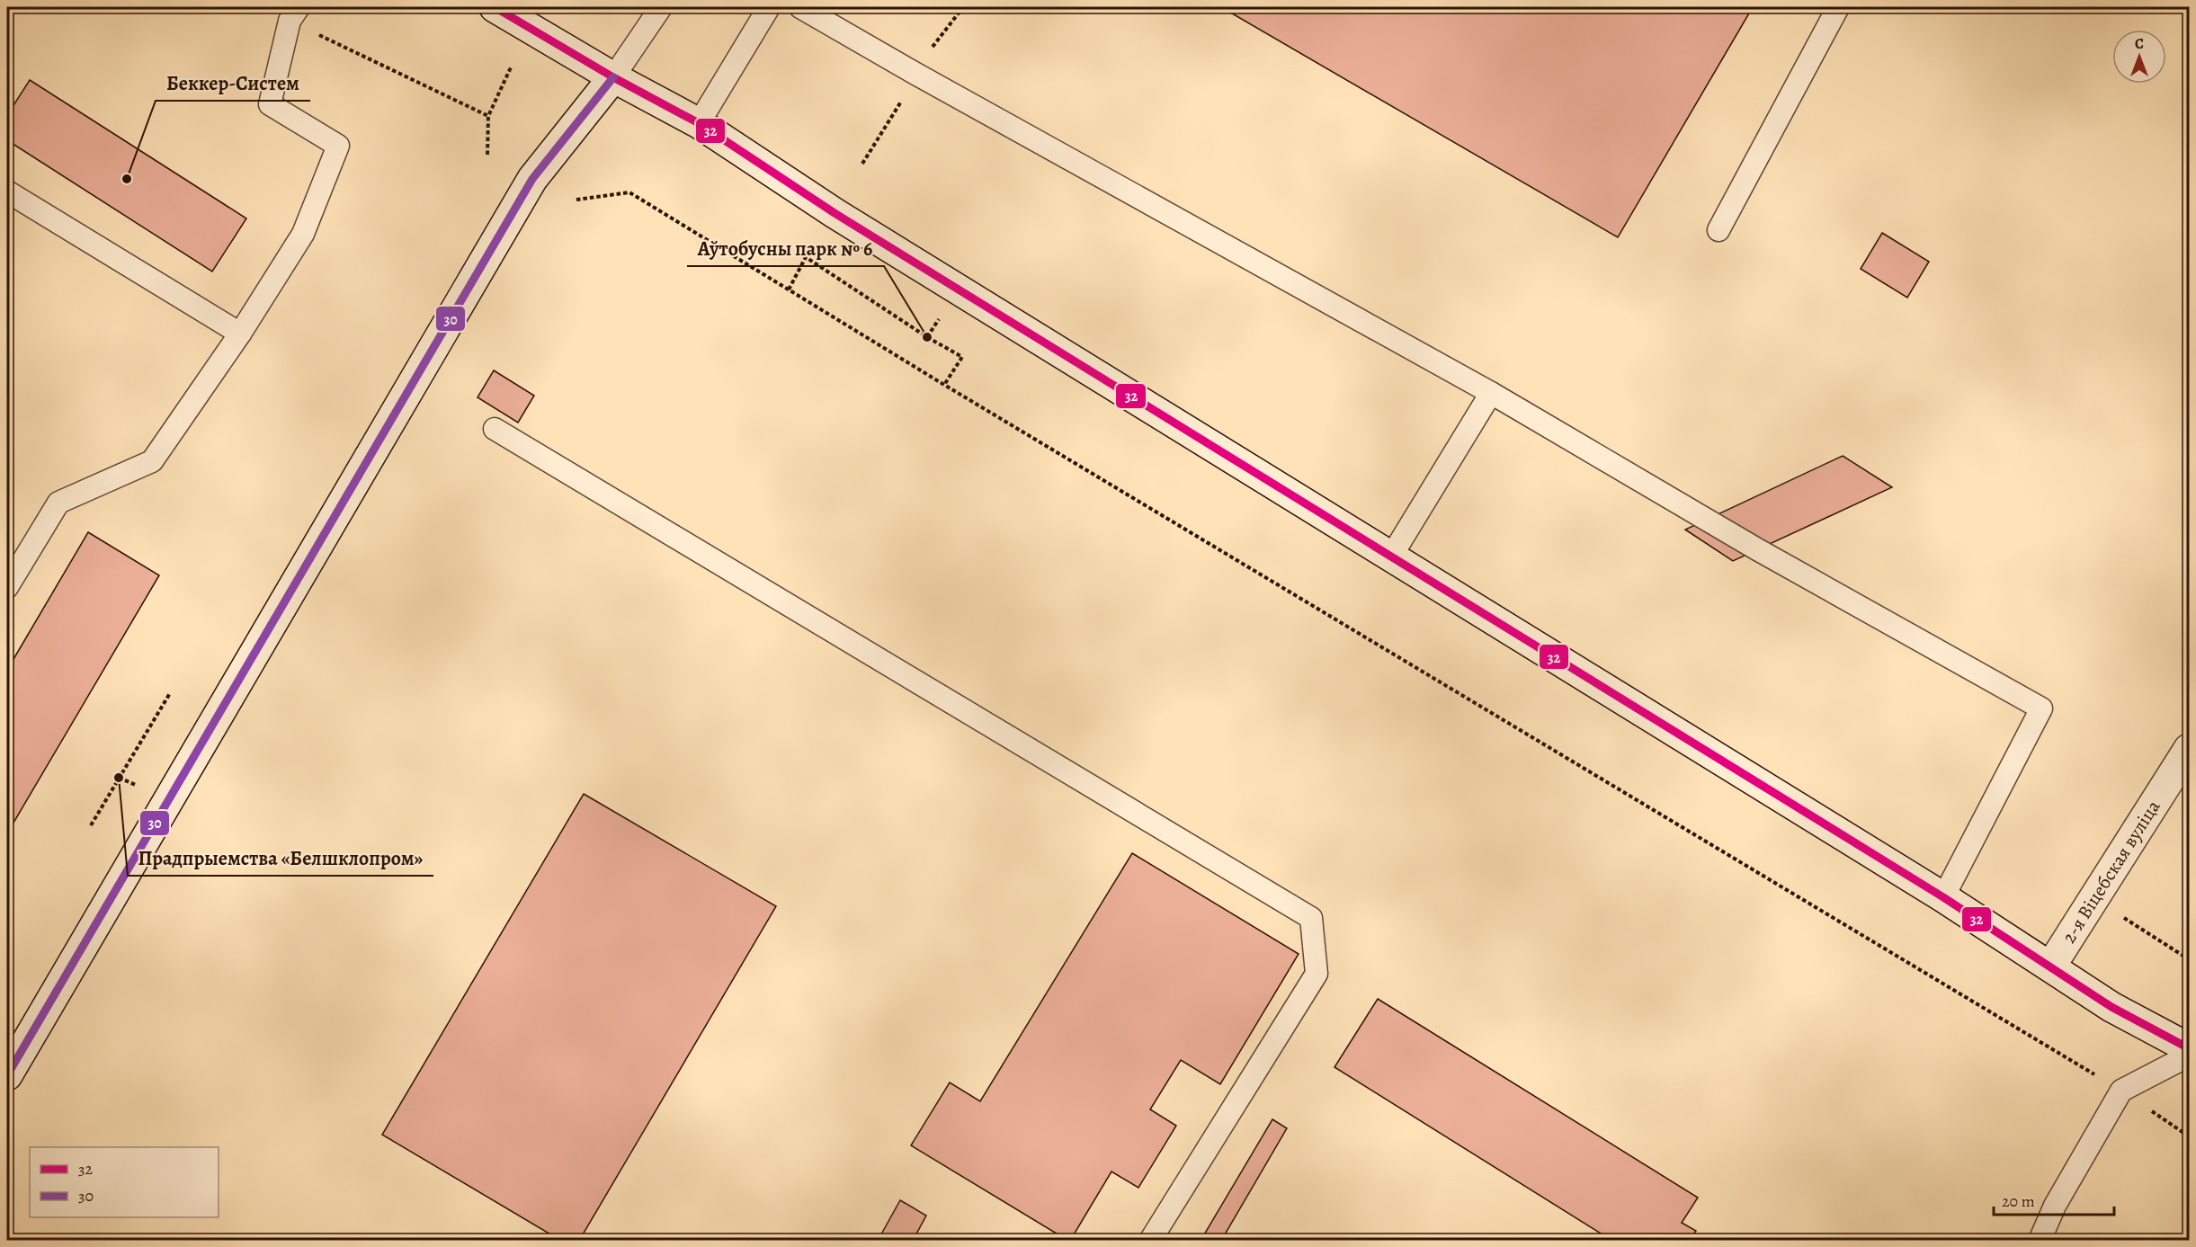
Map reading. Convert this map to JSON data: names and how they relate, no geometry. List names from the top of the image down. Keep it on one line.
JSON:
{"streets":{"main road":["2-я Віцебская вуліца"]},"places":["Беккер-Систем","Аўтобусны парк № 6","Прадпрыемства «Белшклопром»"],"lines":["transit line 32","transit line 30"],"legend":["32","30"],"scale_bar":"20 m","north":"top"}
